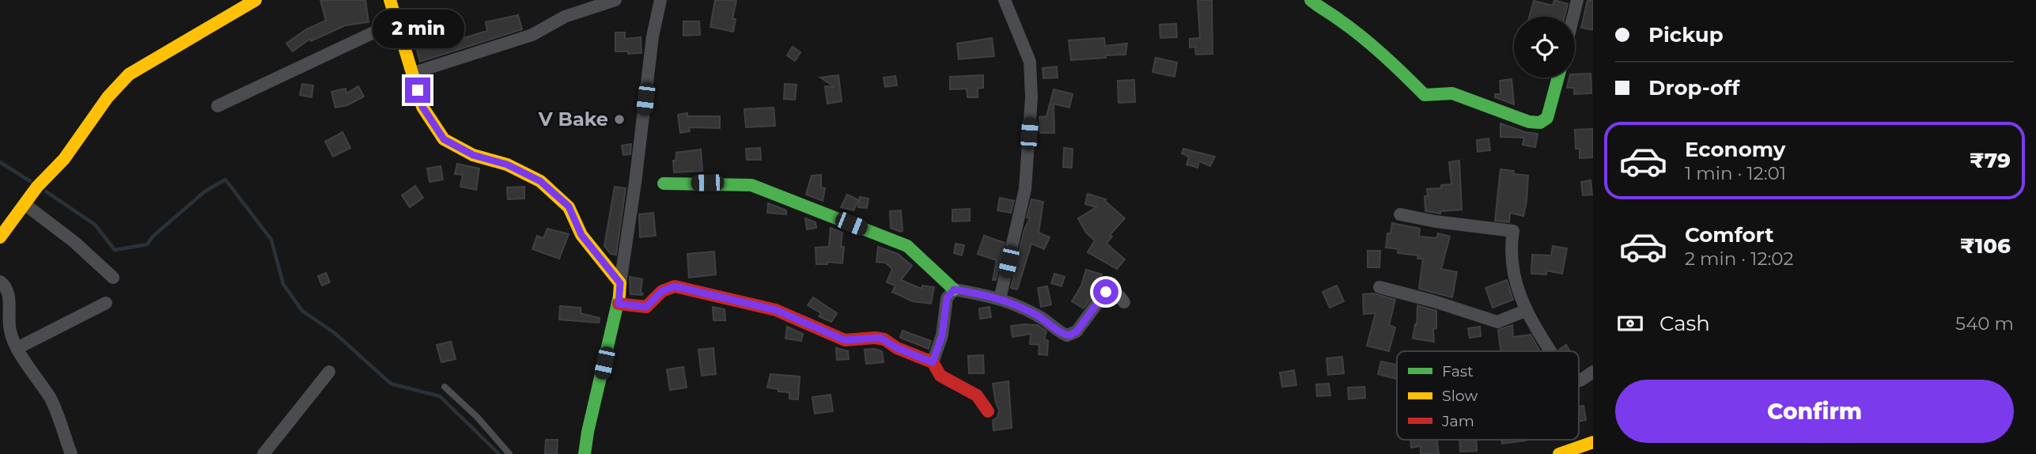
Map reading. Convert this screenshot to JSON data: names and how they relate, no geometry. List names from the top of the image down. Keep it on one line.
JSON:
{"places":["V Bake"],"legend":["Fast","Slow","Jam"],"page":{"banner":["Pickup","Drop-off"],"bubble":"2 min","list":[{"name":"Economy","note":"1 min · 12:01","value":"₹79"},{"name":"Comfort","note":"2 min · 12:02","value":"₹106"}],"pay":["Cash","540 m"],"buttons":"Confirm"}}
